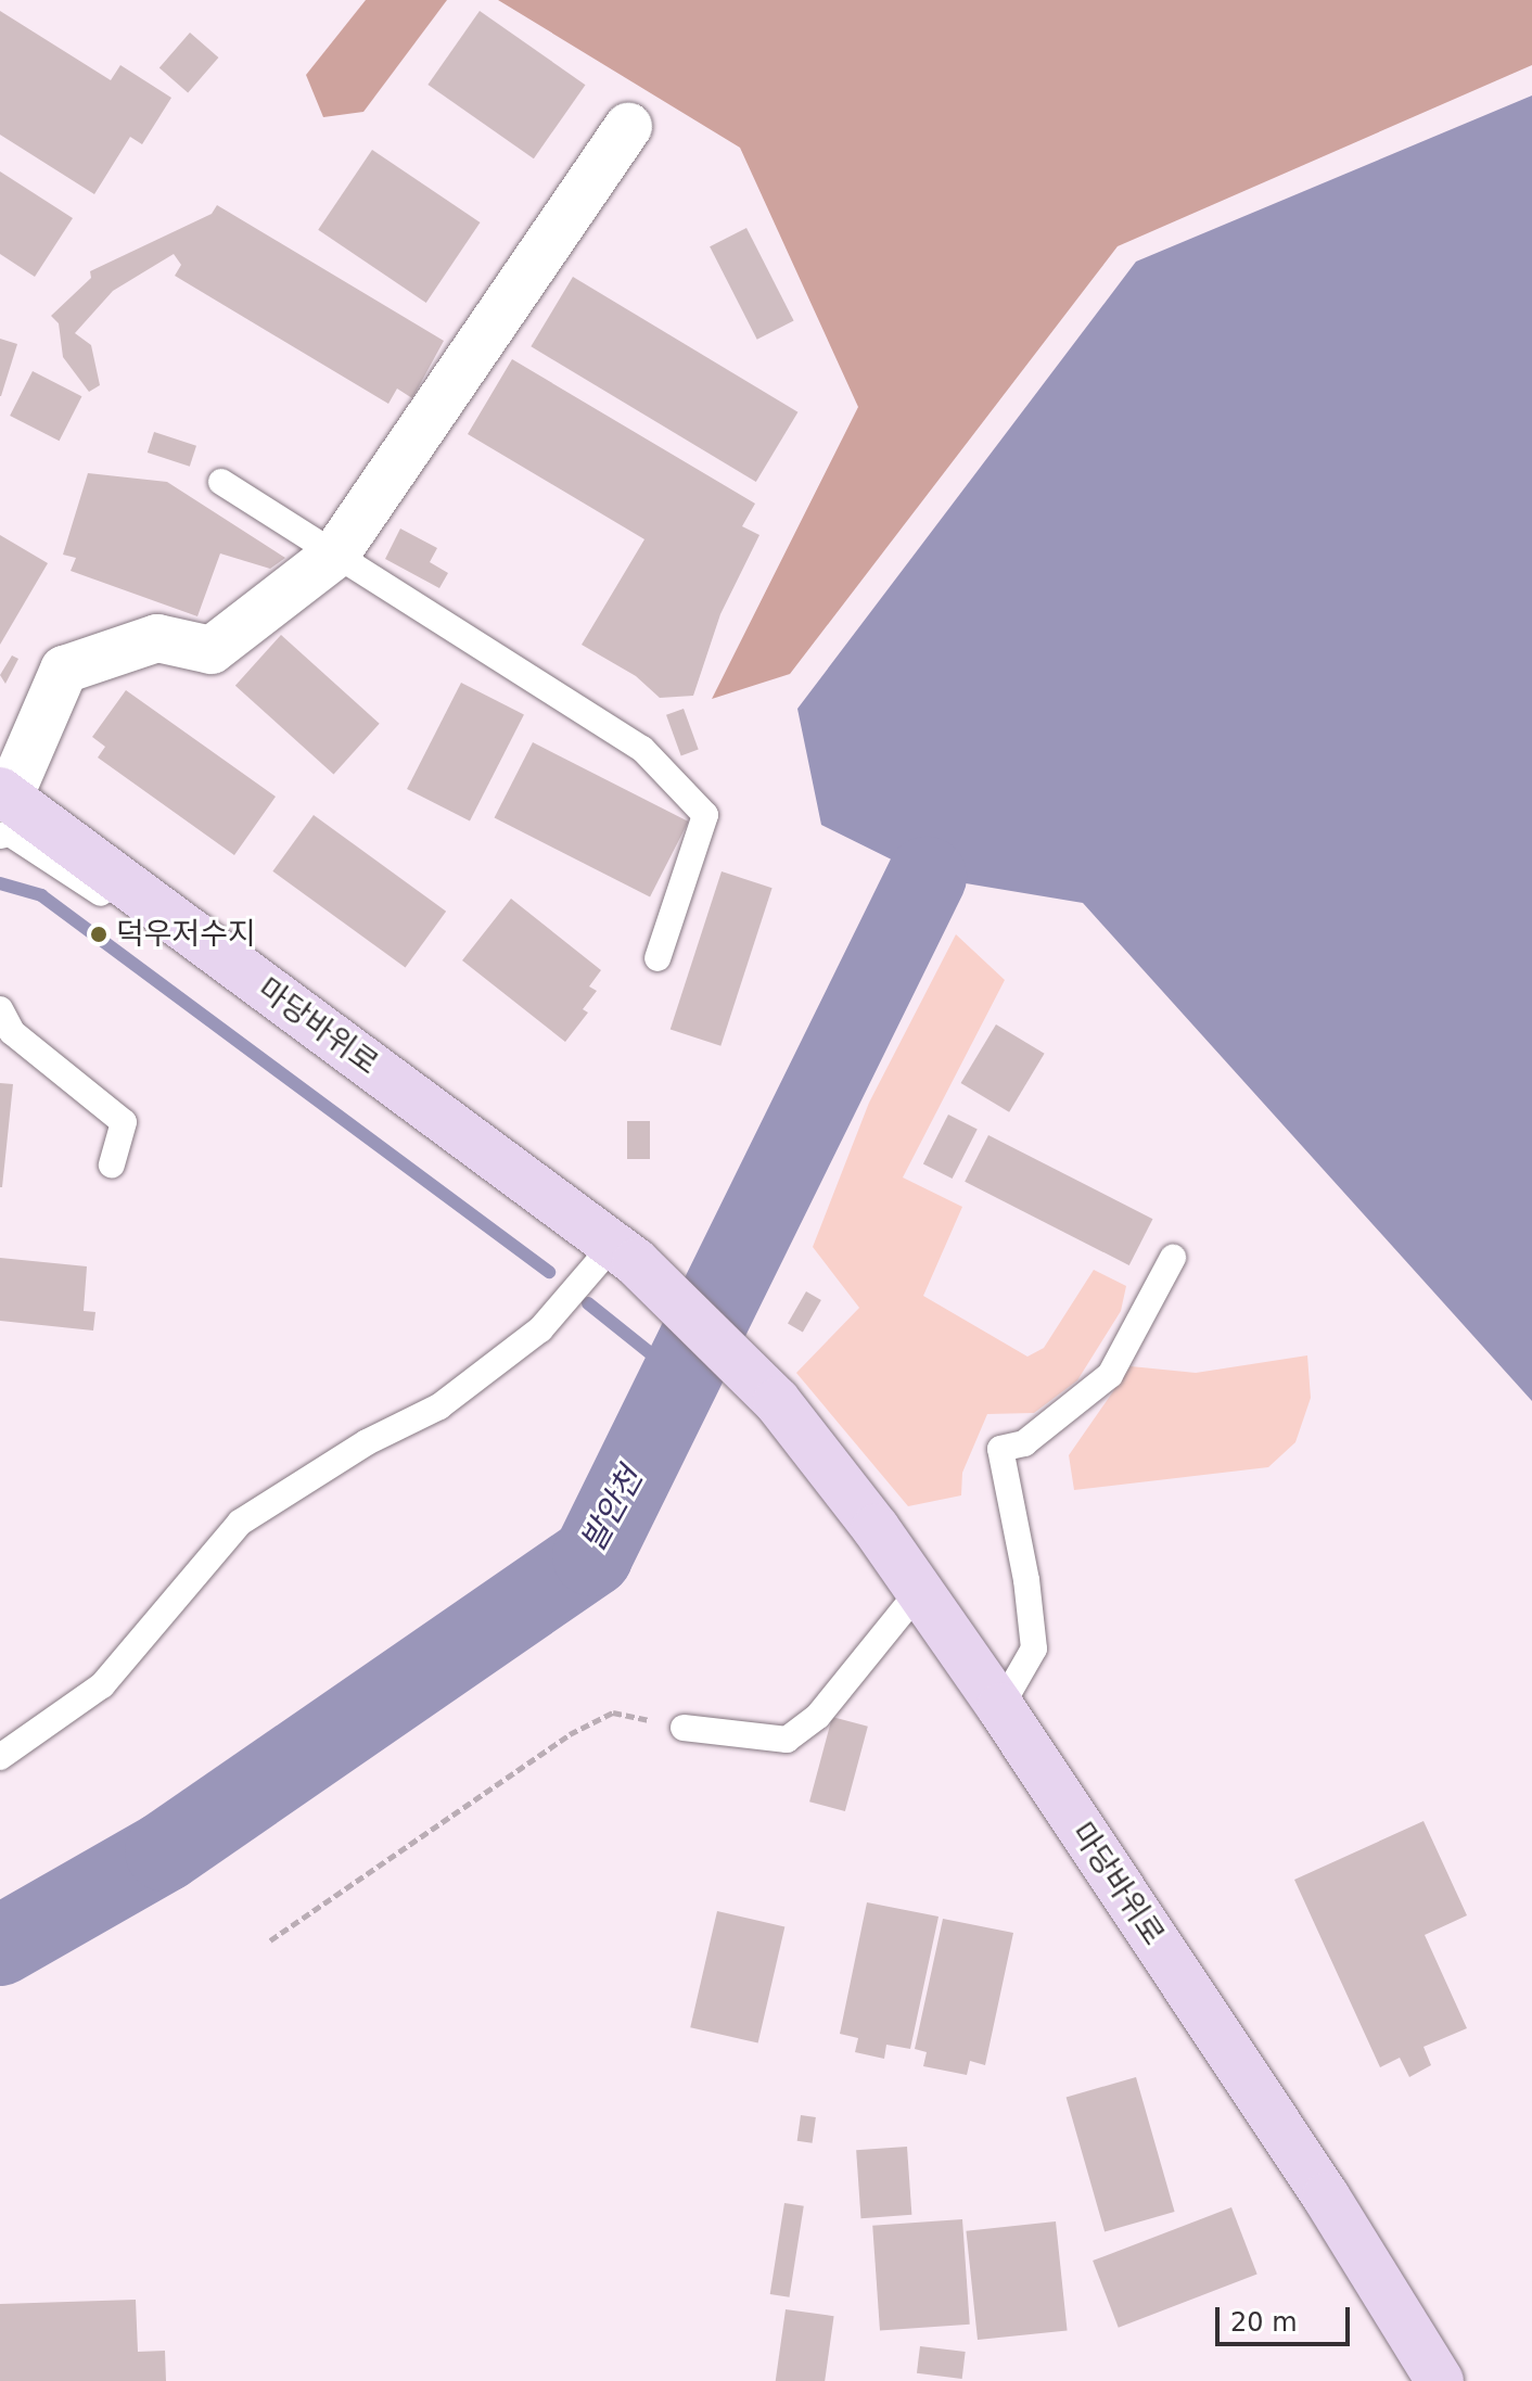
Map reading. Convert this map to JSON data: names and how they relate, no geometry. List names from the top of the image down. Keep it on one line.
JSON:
{"streets":{"main road":["마당바위로"]},"water":["발안천"],"places":["덕우저수지"],"scale_bar":"20 m"}
